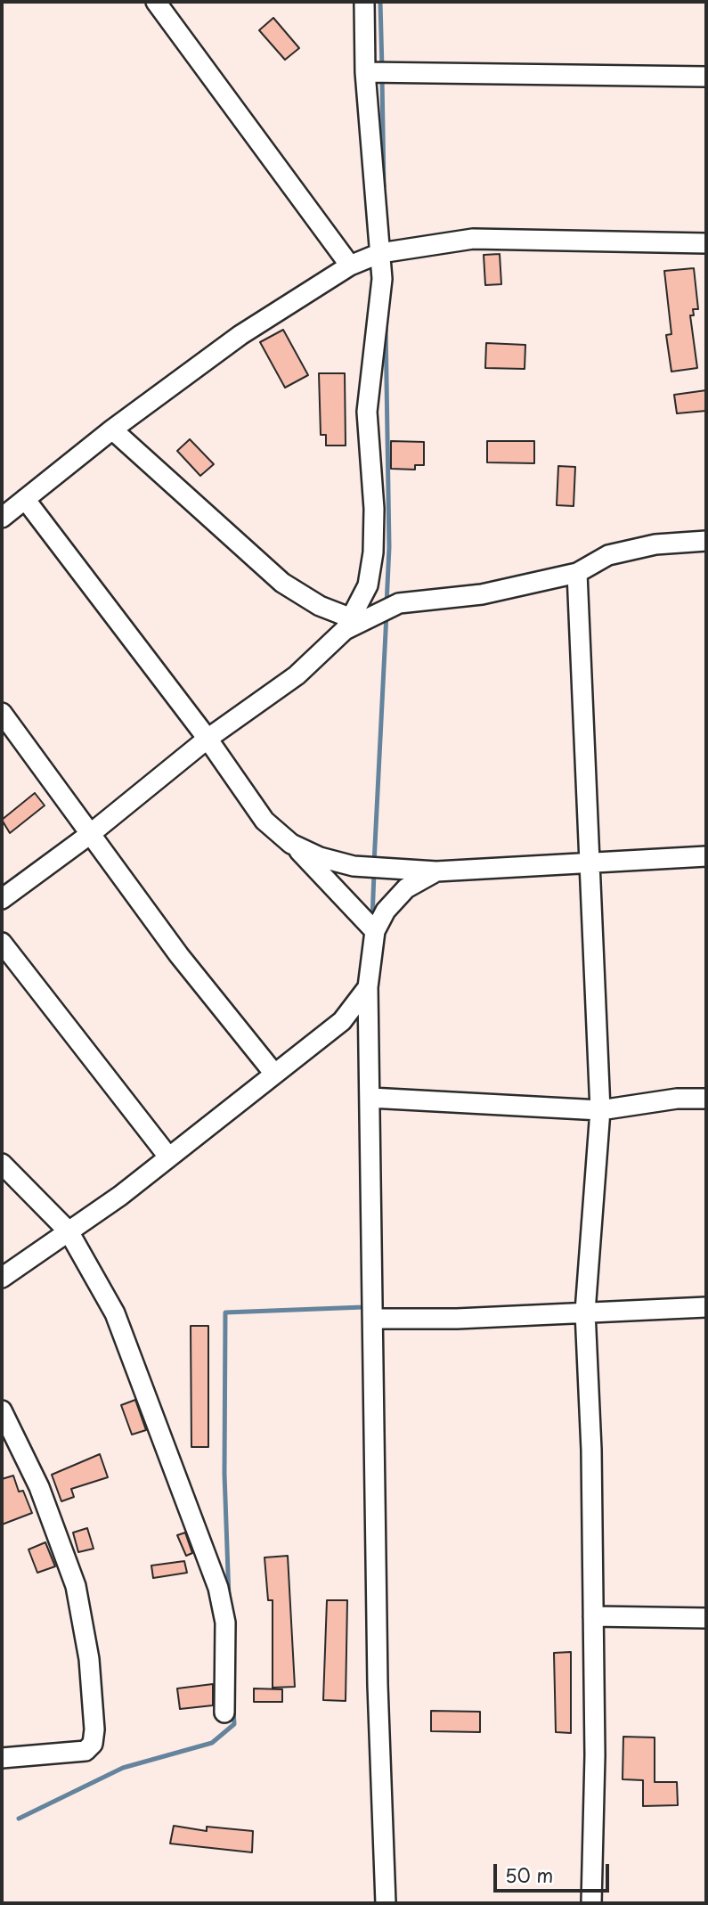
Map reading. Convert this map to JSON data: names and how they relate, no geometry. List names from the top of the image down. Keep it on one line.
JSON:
{"scale_bar":"50 m"}
